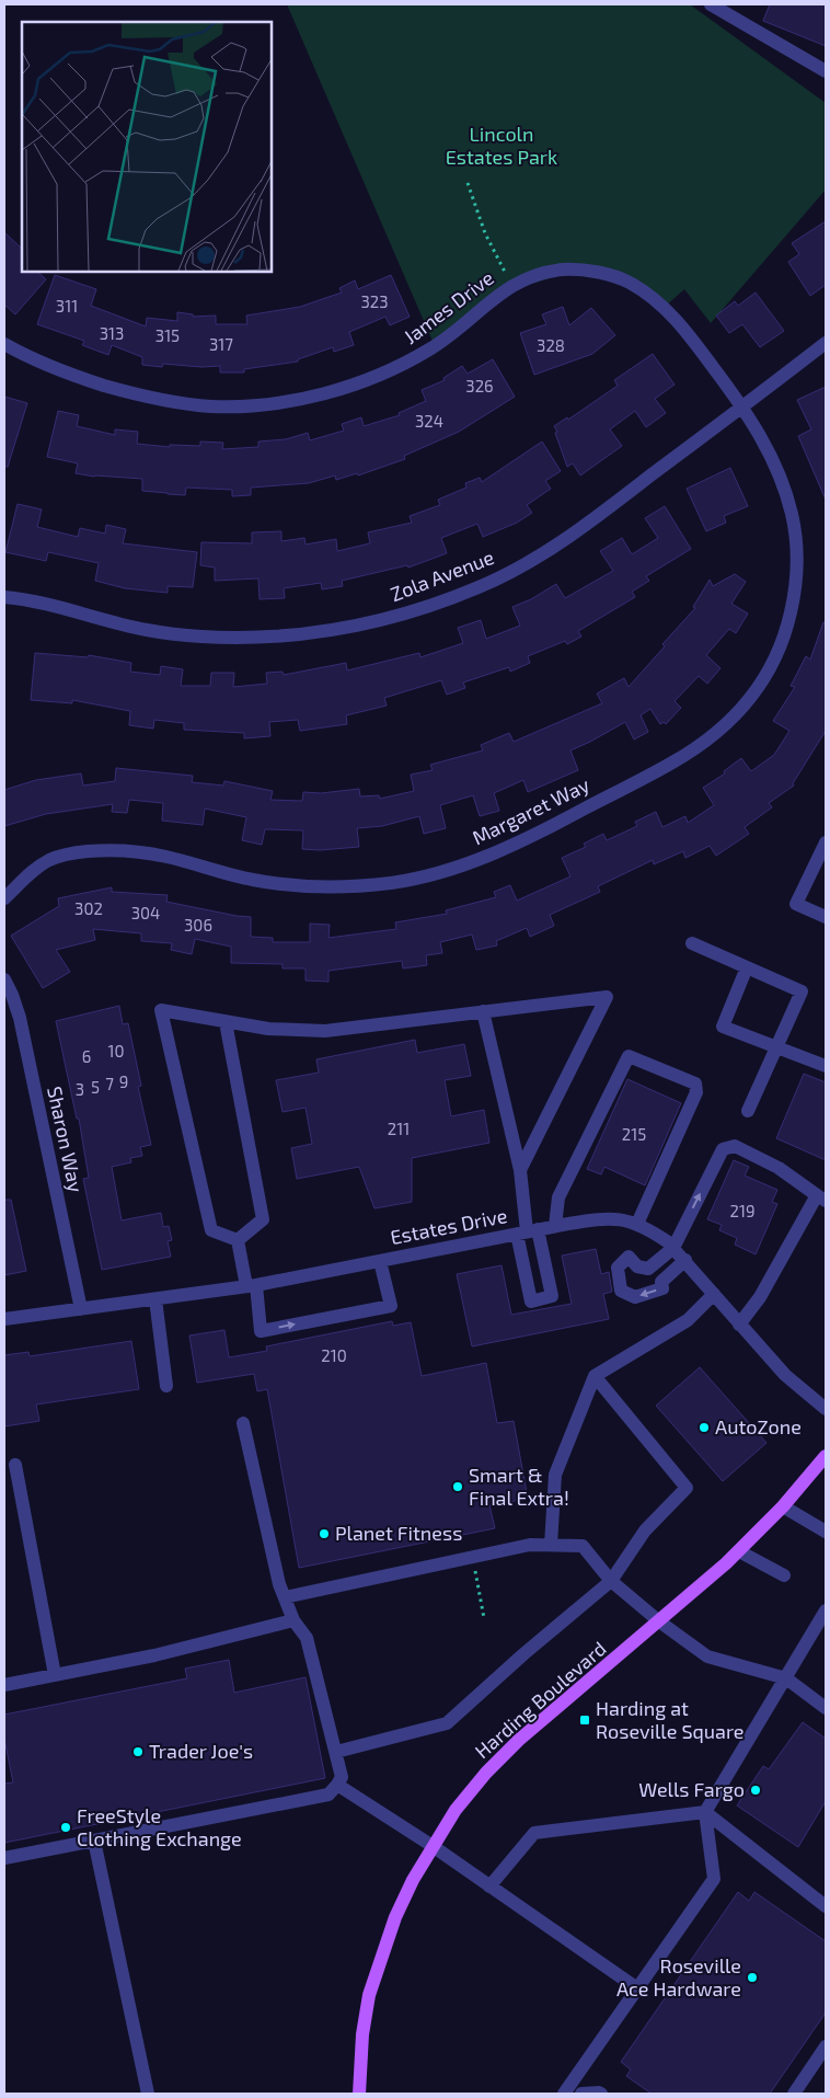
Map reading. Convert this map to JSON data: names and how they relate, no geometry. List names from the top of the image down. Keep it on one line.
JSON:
{"streets":{"main road":["Harding Boulevard"],"street":["James Drive","Zola Avenue","Margaret Way","Sharon Way","Estates Drive"]},"crossings":[["James Drive","Zola Avenue"],["James Drive","Margaret Way"],["Zola Avenue","Margaret Way"],["Sharon Way","Estates Drive"]],"parks":["Lincoln Estates Park"],"places":{"other":["AutoZone","Smart & Final Extra!","Planet Fitness","Trader Joe's","Wells Fargo","FreeStyle Clothing Exchange","Roseville Ace Hardware"],"transit":["Harding at Roseville Square"]},"house_numbers":["323","311","313","315","317","328","326","324","302","304","306","10","6","9","7","5","3","211","215","219","210"]}
